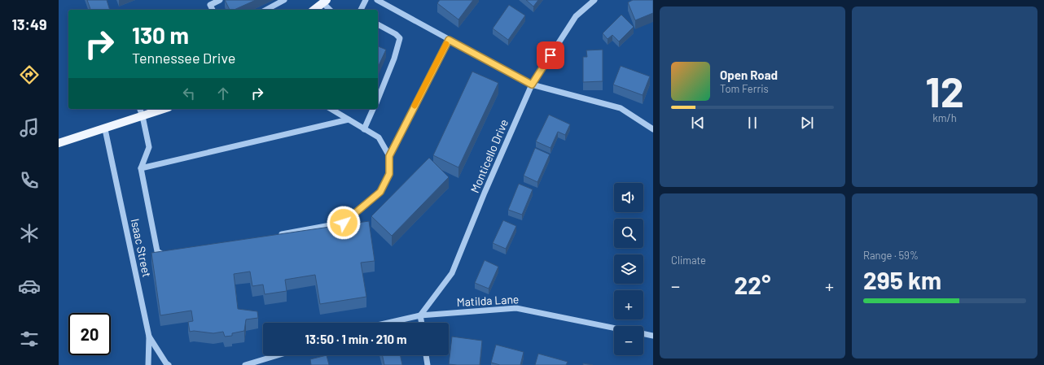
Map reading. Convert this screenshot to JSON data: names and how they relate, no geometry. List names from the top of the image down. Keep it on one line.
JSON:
{"streets":{"street":["Monticello Drive","Isaac Street","Matilda Lane"]},"crossings":[["Monticello Drive","Matilda Lane"]],"page":{"tabs":"13:49","tile":[["12","km/h"],"Climate",["Range · 59%","295 km"]],"turn":["130 m","Tennessee Drive"],"song":["Open Road","Tom Ferris"],"map_buttons":["+","−"],"heat":["−","22°","+"],"limit":"20","trip":"13:50 · 1 min · 210 m"}}
